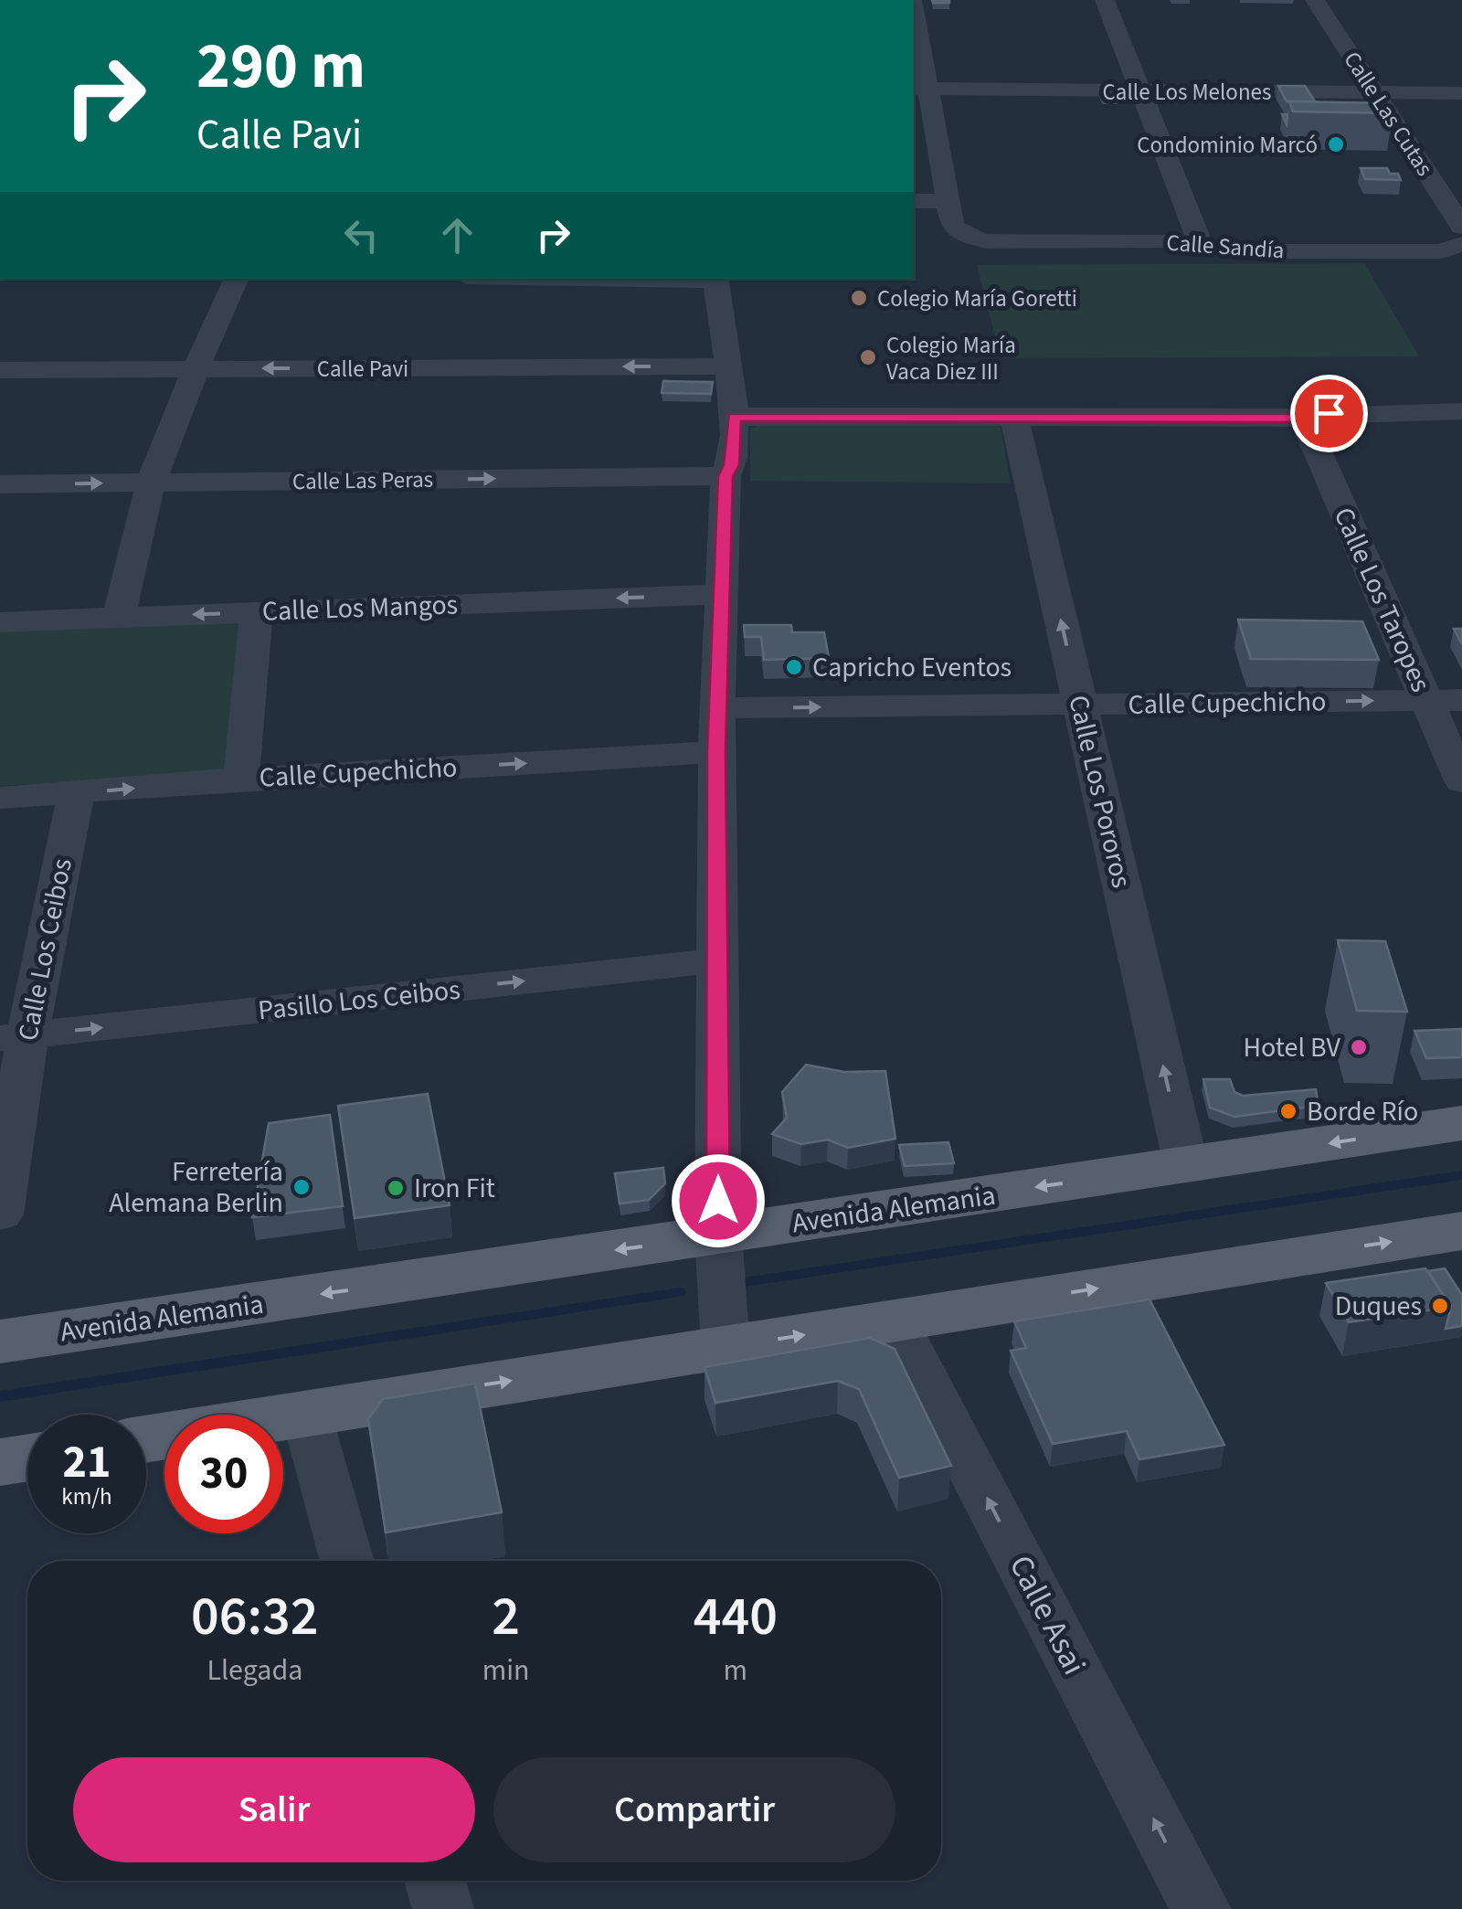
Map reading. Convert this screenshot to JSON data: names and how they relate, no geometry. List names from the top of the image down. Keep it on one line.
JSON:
{"streets":{"main road":["Avenida Alemania"],"street":["Calle Los Melones","Calle Las Cutas","Calle Sandía","Calle Pavi","Calle Las Peras","Calle Los Taropes","Calle Los Mangos","Calle Cupechicho","Calle Los Pororos","Calle Los Ceibos","Pasillo Los Ceibos","Calle Asai"]},"crossings":[["Calle Los Melones","Calle Las Cutas"],["Calle Los Taropes","Calle Cupechicho"],["Calle Cupechicho","Calle Los Pororos"],["Calle Cupechicho","Calle Los Ceibos"],["Calle Los Pororos","Avenida Alemania"],["Calle Los Ceibos","Pasillo Los Ceibos"]],"one_way":["Calle Pavi","Calle Las Peras","Calle Los Mangos","Pasillo Los Ceibos","Calle Asai"],"places":["Condominio Marcó","Colegio María Goretti","Colegio María Vaca Diez III","Capricho Eventos","Hotel BV","Borde Río","Ferretería Alemana Berlin","Iron Fit","Duques"],"page":{"turn":["290 m","Calle Pavi"],"speed":"21 km/h","limit":"30","eta":["06:32","Llegada","2","min","440","m"],"buttons":["Salir","Compartir"]}}
